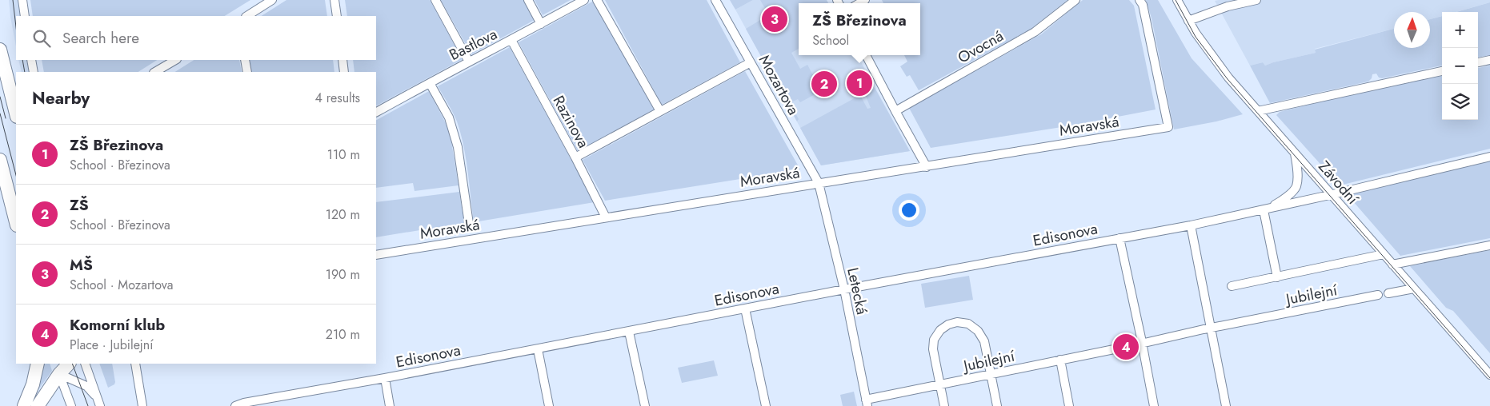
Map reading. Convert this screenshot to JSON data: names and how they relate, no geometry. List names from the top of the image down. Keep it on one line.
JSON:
{"streets":{"street":["Bastlova","Ovocná","Mozartova","Razinova","Moravská","Závodní","Edisonova","Letecká","Jubilejní"]},"crossings":[["Bastlova","Razinova"],["Mozartova","Moravská"],["Mozartova","Letecká"],["Razinova","Moravská"],["Moravská","Letecká"],["Závodní","Edisonova"],["Edisonova","Letecká"],["Letecká","Jubilejní"]],"north":"top","page":{"popup":["ZŠ Březinova","School"],"pins":["3","1","2","4"],"map_buttons":["+","−"],"search":"Search here","heading":["Nearby","4 results"],"list":[{"mark":"1","name":"ZŠ Březinova","note":"School · Březinova","value":"110 m"},{"mark":"2","name":"ZŠ","note":"School · Březinova","value":"120 m"},{"mark":"3","name":"MŠ","note":"School · Mozartova","value":"190 m"},{"mark":"4","name":"Komorní klub","note":"Place · Jubilejní","value":"210 m"}]}}
